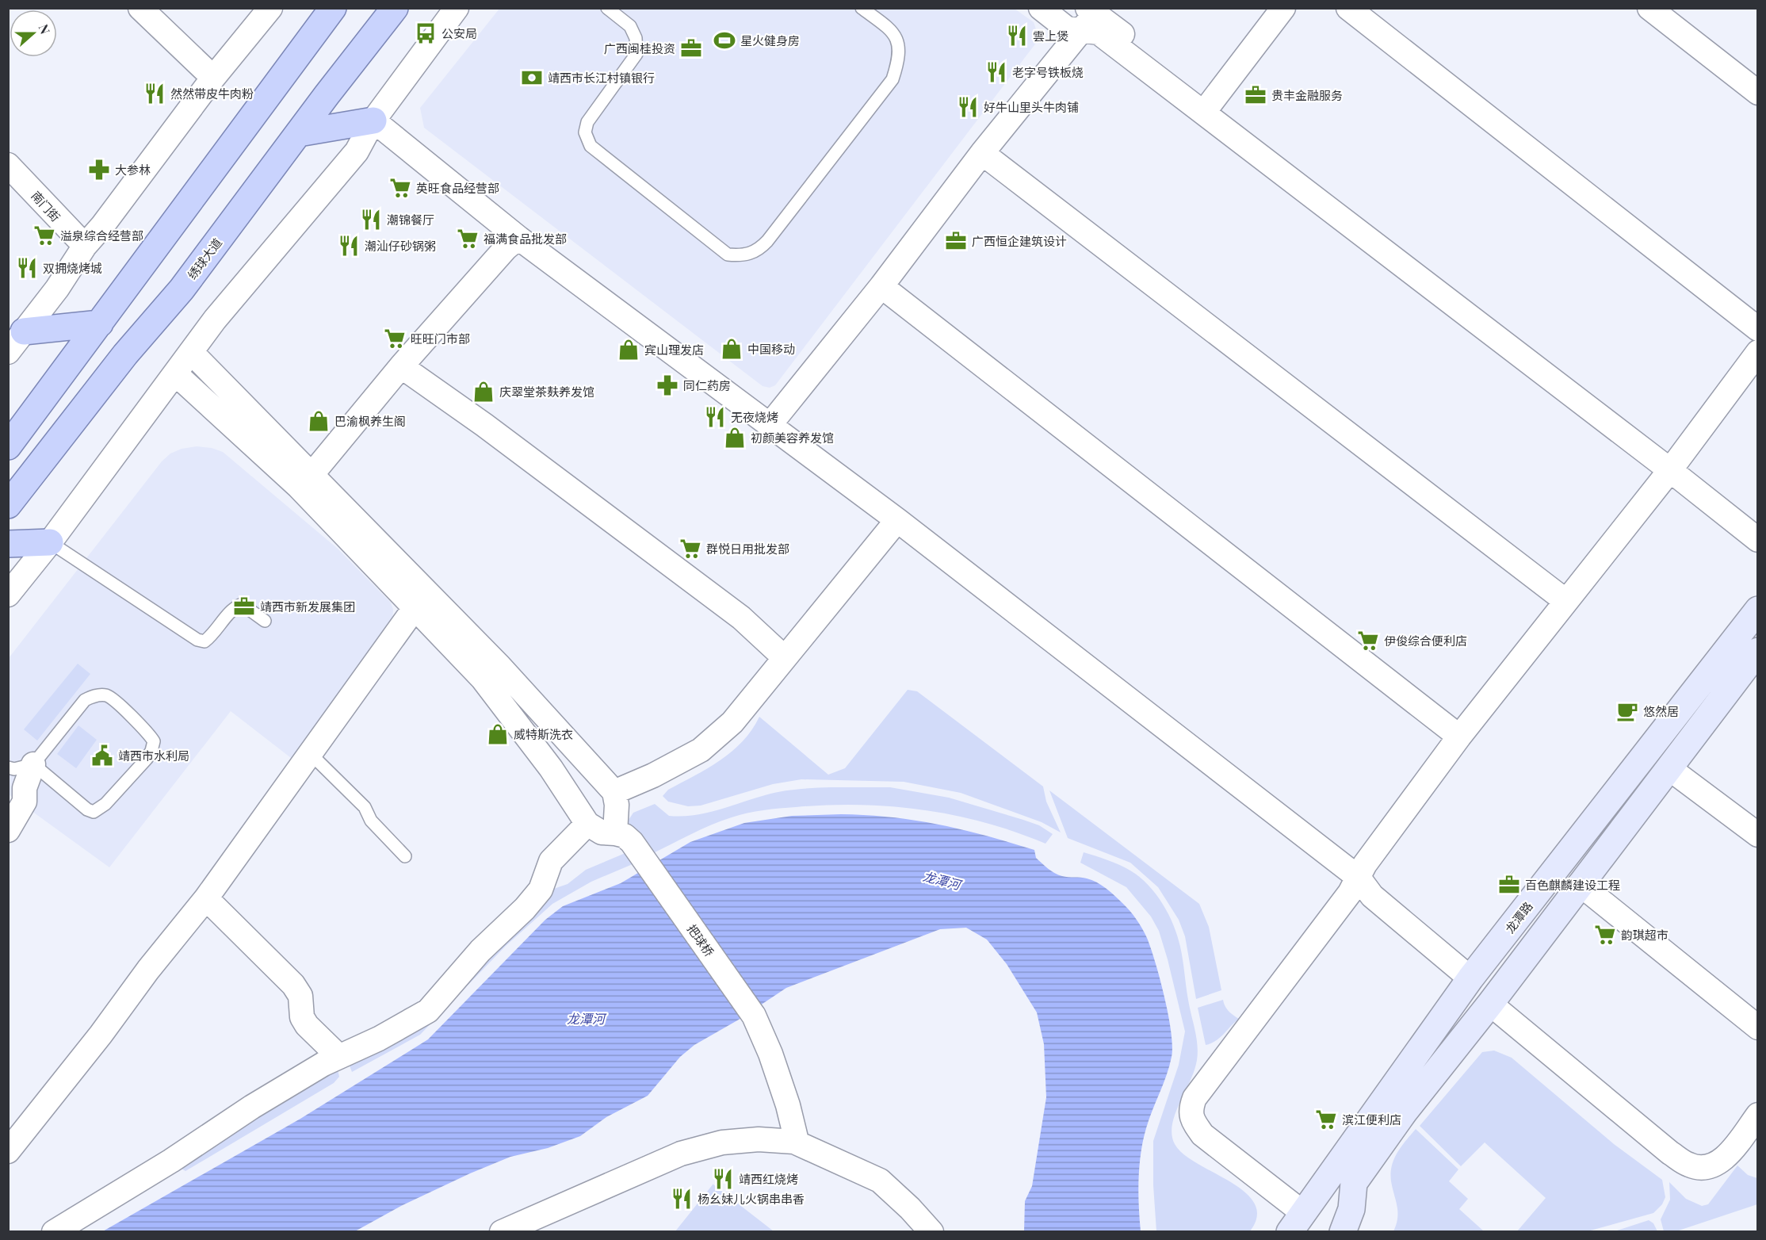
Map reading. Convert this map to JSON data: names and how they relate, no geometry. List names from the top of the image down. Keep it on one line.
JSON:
{"streets":{"main road":["绣球大道","龙潭路"],"street":["南门街","把球桥"]},"water":["龙潭河"],"places":{"bus stop":["公安局"],"restaurant":["雲上煲","老字号铁板烧","然然带皮牛肉粉","好牛山里头牛肉铺","潮锦餐厅","潮汕仔砂锅粥","双拥烧烤城","无夜烧烤","靖西红烧烤","杨幺妹儿火锅串串香"],"sports":["星火健身房"],"office":["广西闽桂投资","贵丰金融服务","广西恒企建筑设计","靖西市新发展集团","百色麒麟建设工程"],"bank":["靖西市长江村镇银行"],"pharmacy":["大参林","同仁药房"],"supermarket":["英旺食品经营部","溢泉综合经营部","福满食品批发部","旺旺门市部","群悦日用批发部","伊俊综合便利店","韵琪超市","滨江便利店"],"shop":["中国移动","宾山理发店","庆翠堂茶麸养发馆","巴渝枫养生阁","初颜美容养发馆","威特斯洗衣"],"cafe":["悠然居"],"public building":["靖西市水利局"]},"north":"right"}
